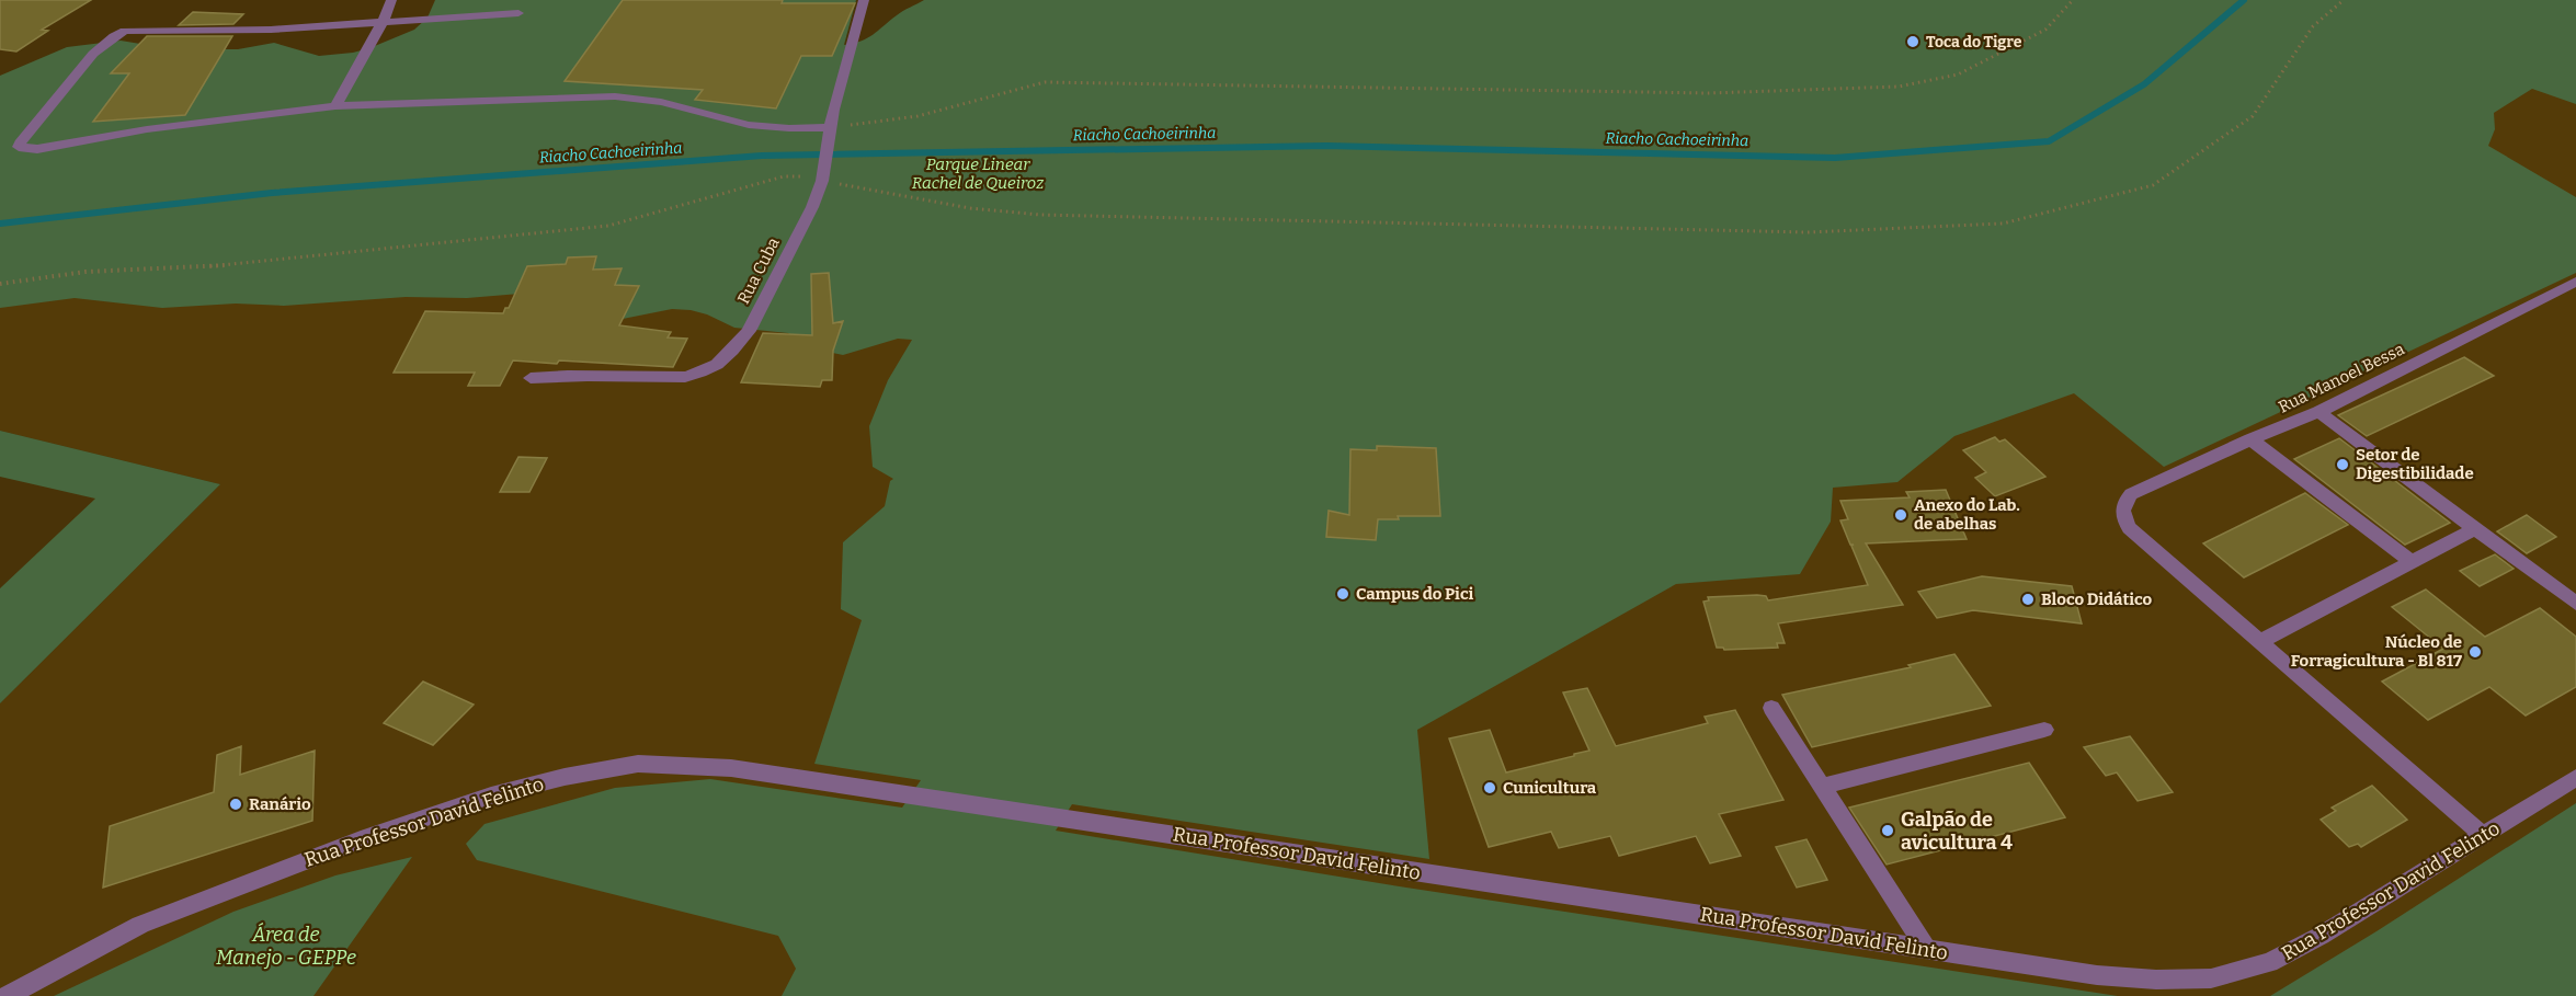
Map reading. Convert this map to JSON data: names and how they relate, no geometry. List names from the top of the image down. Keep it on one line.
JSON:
{"streets":{"street":["Rua Cuba","Rua Manoel Bessa","Rua Professor David Felinto"]},"water":["Riacho Cachoeirinha"],"parks":["Parque Linear Rachel de Queiroz","Área de Manejo - GEPPe"],"places":["Toca do Tigre","Setor de Digestibilidade","Anexo do Lab. de abelhas","Campus do Pici","Bloco Didático","Núcleo de Forragicultura - Bl 817","Cunicultura","Ranário","Galpão de avicultura 4"]}
